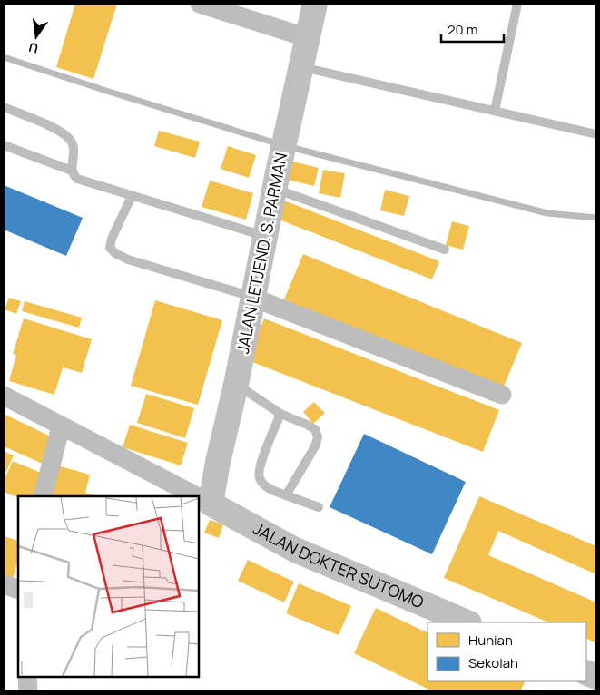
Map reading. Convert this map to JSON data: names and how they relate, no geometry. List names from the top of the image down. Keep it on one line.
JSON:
{"streets":{"main road":["JALAN LETJEND. S. PARMAN","JALAN DOKTER SUTOMO"]},"crossings":[["JALAN LETJEND. S. PARMAN","JALAN DOKTER SUTOMO"]],"legend":["Hunian","Sekolah"],"scale_bar":"20 m","north":"bottom"}
